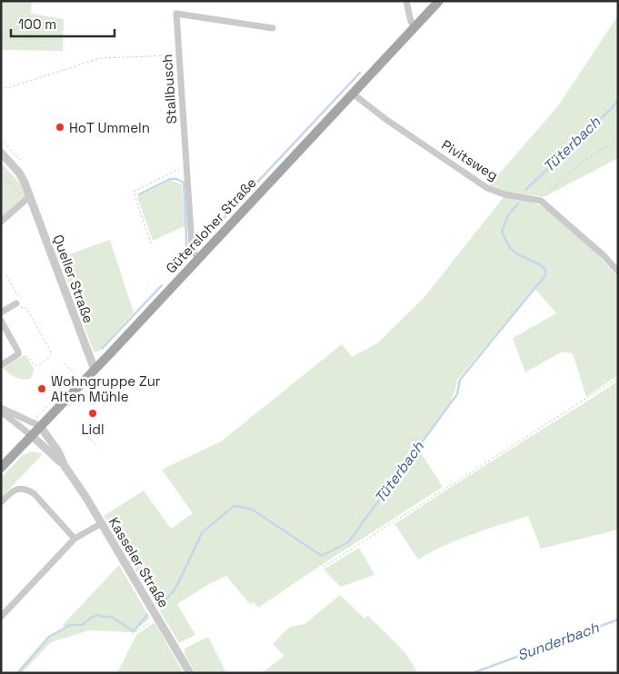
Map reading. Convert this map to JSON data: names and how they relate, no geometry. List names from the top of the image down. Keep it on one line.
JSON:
{"streets":{"main road":["Gütersloher Straße"],"street":["Stallbusch","Pivitsweg","Queller Straße","Kasseler Straße"]},"crossings":[["Stallbusch","Gütersloher Straße"],["Pivitsweg","Gütersloher Straße"],["Gütersloher Straße","Queller Straße"],["Gütersloher Straße","Kasseler Straße"]],"water":["Tüterbach","Sunderbach"],"places":["HoT Ummeln","Wohngruppe Zur Alten Mühle","Lidl"],"scale_bar":"100 m"}
